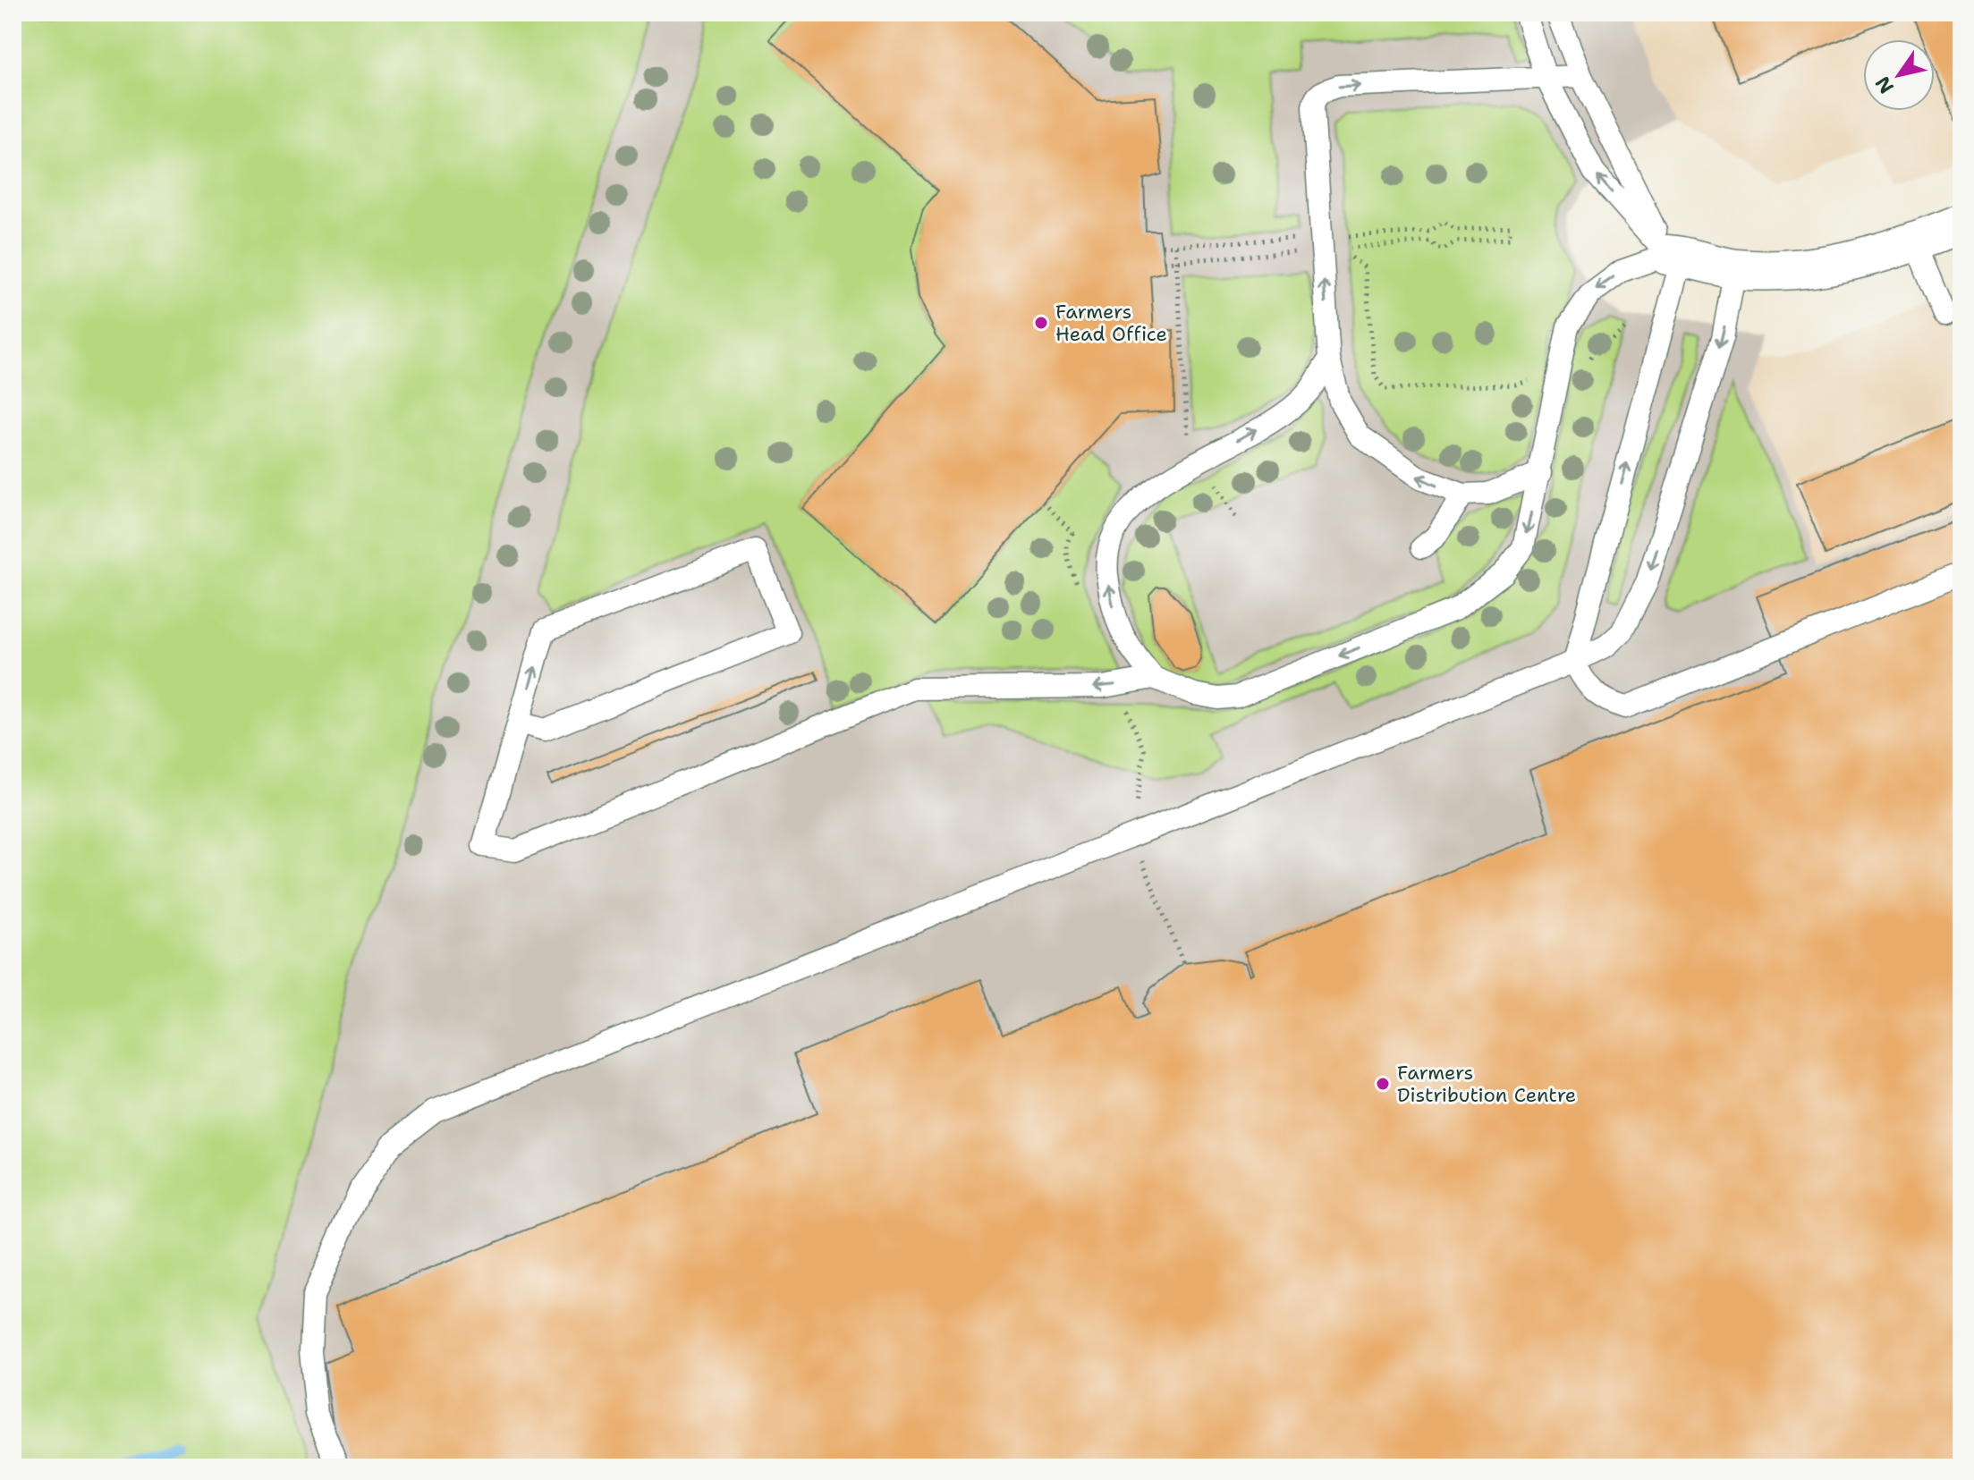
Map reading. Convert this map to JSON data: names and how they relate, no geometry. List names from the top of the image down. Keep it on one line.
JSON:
{"places":["Farmers Head Office","Farmers Distribution Centre"],"north":"bottom left"}
